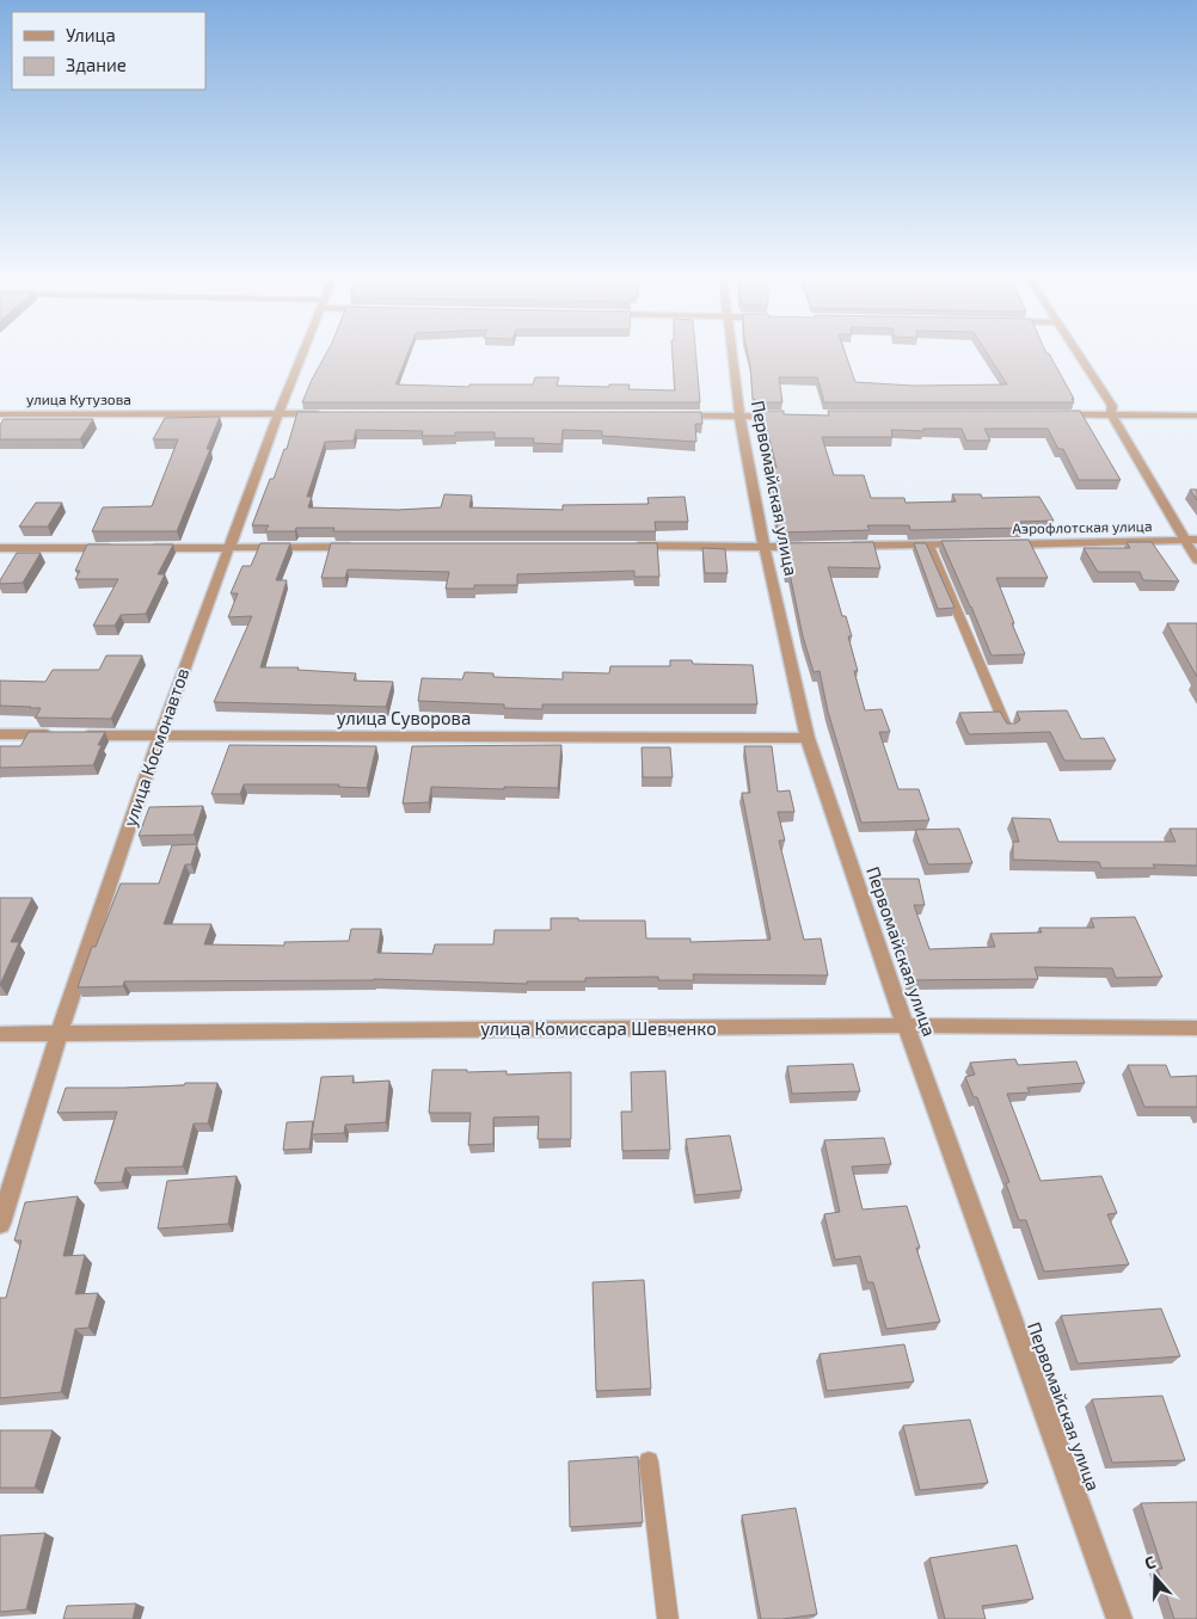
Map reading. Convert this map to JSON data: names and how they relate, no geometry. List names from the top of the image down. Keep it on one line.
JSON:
{"streets":{"street":["улица Кутузова","Первомайская улица","Аэрофлотская улица","улица Суворова","улица Космонавтов","улица Комиссара Шевченко"]},"crossings":[["улица Кутузова","улица Космонавтов"],["Первомайская улица","улица Суворова"],["Первомайская улица","улица Комиссара Шевченко"],["улица Суворова","улица Космонавтов"],["улица Космонавтов","улица Комиссара Шевченко"]],"legend":["Улица","Здание"],"north":"top"}
